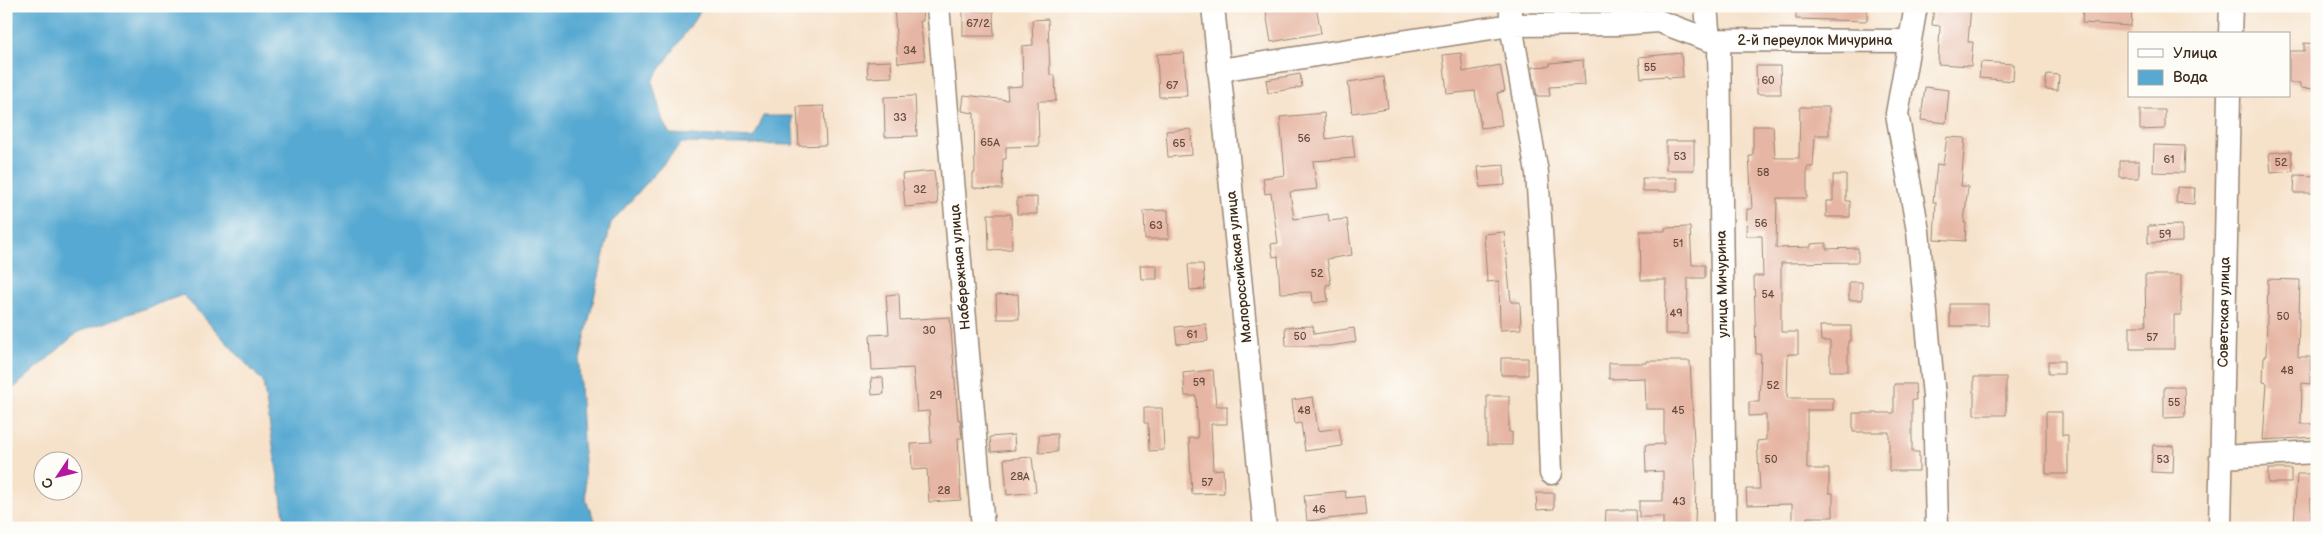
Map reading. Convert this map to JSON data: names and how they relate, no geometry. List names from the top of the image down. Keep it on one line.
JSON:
{"streets":{"street":["2-й переулок Мичурина","Набережная улица","Малороссийская улица","улица Мичурина","Советская улица"]},"crossings":[["2-й переулок Мичурина","улица Мичурина"]],"house_numbers":["67/2","34","55","60","67","33","56","65А","65","53","61","52","58","32","56","63","59","51","52","54","49","50","30","61","50","57","48","59","52","29","55","48","45","50","53","28А","57","28","43","46"],"legend":["Улица","Вода"],"north":"bottom left"}
